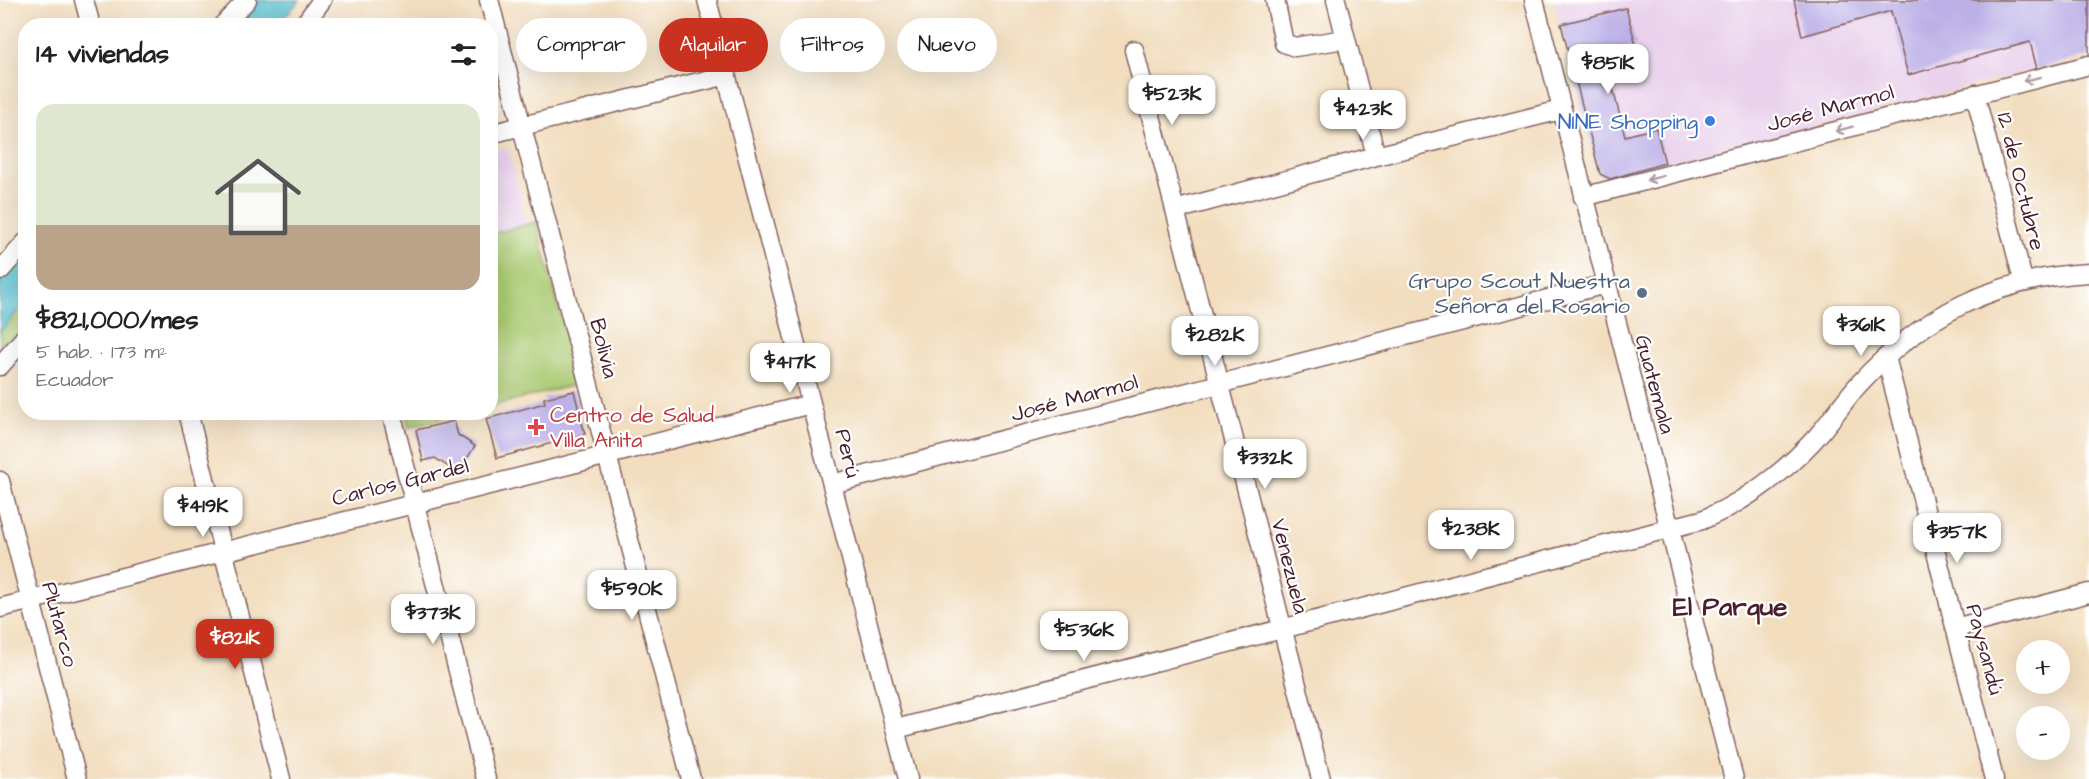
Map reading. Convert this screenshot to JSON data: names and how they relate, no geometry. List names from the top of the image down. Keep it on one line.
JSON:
{"streets":{"street":["José Marmol","12 de Octubre","Bolivia","Guatemala","Perú","Carlos Gardel","Venezuela","Plutarco","Paysandú"]},"crossings":[["José Marmol","12 de Octubre"],["José Marmol","Guatemala"],["José Marmol","Perú"],["José Marmol","Venezuela"],["Bolivia","Carlos Gardel"],["Perú","Carlos Gardel"],["Carlos Gardel","Plutarco"]],"one_way":["José Marmol"],"districts":["El Parque"],"places":{"other":["NINE Shopping","Grupo Scout Nuestra Señora del Rosario"],"health":["Centro de Salud Villa Anita"]},"page":{"chip":["Comprar","Alquilar","Filtros","Nuevo"],"heading":"14 viviendas","price":["$851K","$523K","$423K","$361K","$282K","$417K","$332K","$419K","$238K","$357K","$590K","$373K","$536K","$821K"],"list":[{"name":"$821,000/mes","note":"5 hab. · 173 m² · Ecuador"}],"map_buttons":["+","−"]}}
